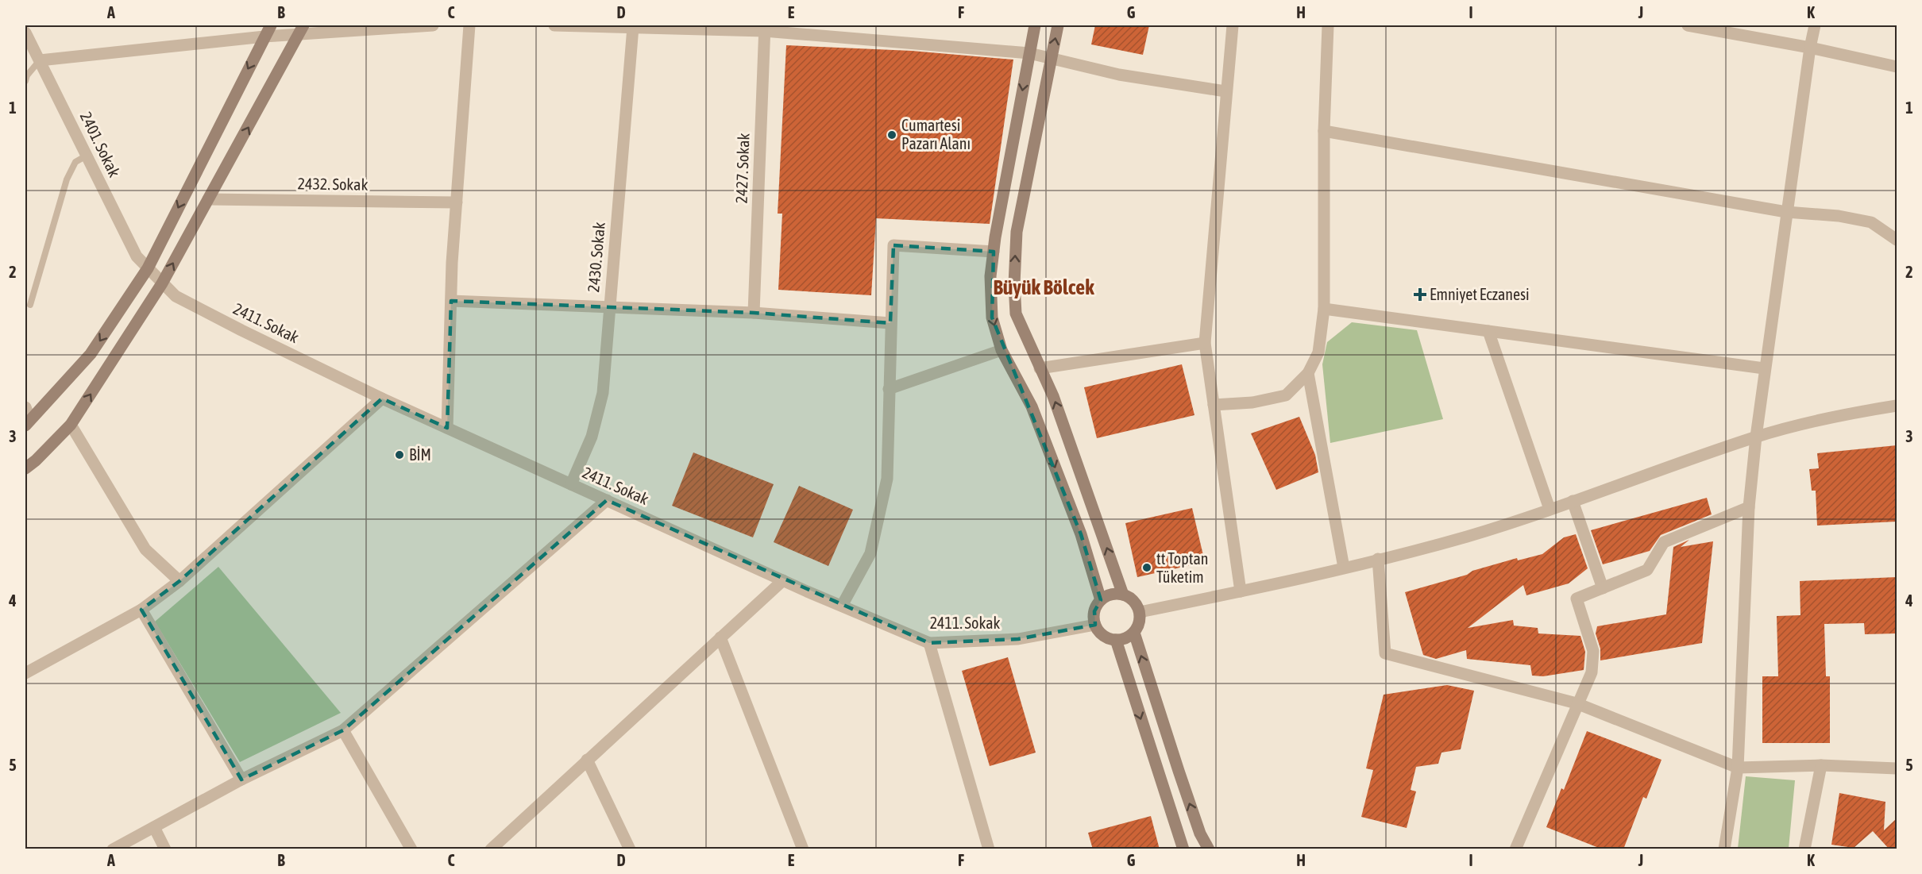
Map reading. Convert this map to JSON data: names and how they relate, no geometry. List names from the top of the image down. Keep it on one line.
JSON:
{"streets":{"street":["2401. Sokak","2427. Sokak","2432. Sokak","2430. Sokak","2411. Sokak"]},"crossings":[["2401. Sokak","2411. Sokak"],["2430. Sokak","2411. Sokak"]],"districts":["Büyük Bölcek"],"places":{"other":["Cumartesi Pazarı Alanı","BİM","tt Toptan Tüketim"],"health":["Emniyet Eczanesi"]},"grid":{"columns":["A","B","C","D","E","F","G","H","I","J","K"],"rows":["1","2","3","4","5"]}}
